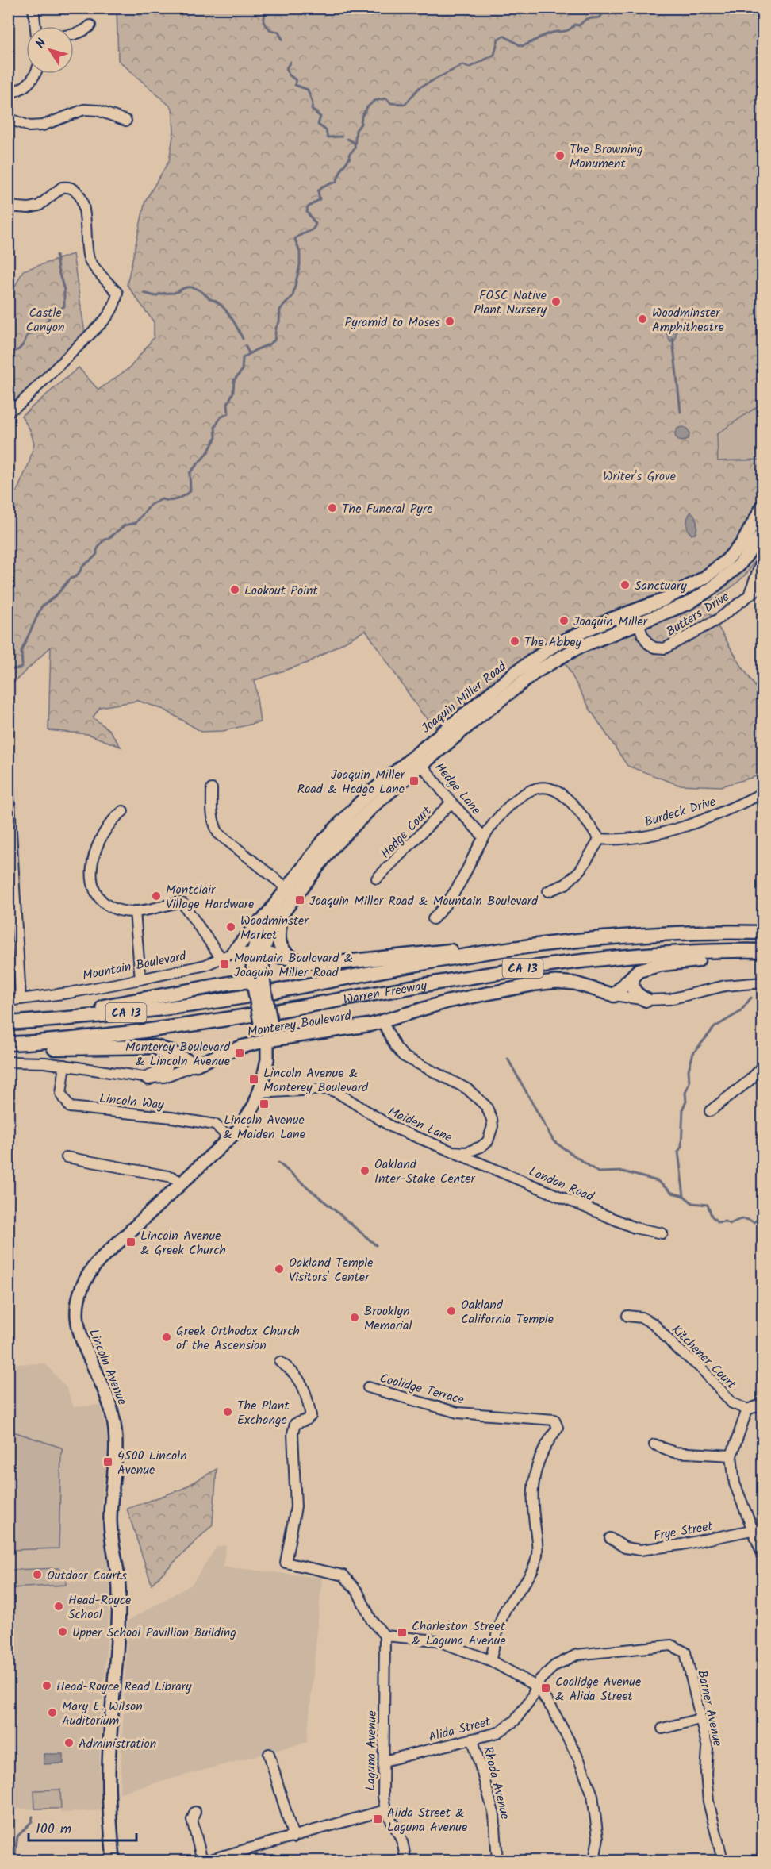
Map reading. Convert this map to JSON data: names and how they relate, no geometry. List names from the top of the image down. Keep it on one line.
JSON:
{"streets":{"highway":["CA 13","Warren Freeway"],"main road":["Joaquin Miller Road","Monterey Boulevard","Lincoln Avenue"],"street":["Butters Drive","Hedge Lane","Burdeck Drive","Hedge Court","Mountain Boulevard","Lincoln Way","Maiden Lane","London Road","Kitchener Court","Coolidge Terrace","Frye Street","Barner Avenue","Alida Street","Laguna Avenue","Rhoda Avenue"]},"crossings":[["Butters Drive","Joaquin Miller Road"],["Joaquin Miller Road","Hedge Lane"],["Joaquin Miller Road","Mountain Boulevard"],["Joaquin Miller Road","Lincoln Avenue"],["Hedge Lane","Hedge Court"],["Mountain Boulevard","Lincoln Avenue"],["Monterey Boulevard","Lincoln Way"],["Monterey Boulevard","Maiden Lane"],["Monterey Boulevard","Lincoln Avenue"],["Lincoln Way","Lincoln Avenue"],["Maiden Lane","London Road"],["Maiden Lane","Lincoln Avenue"],["Barner Avenue","Alida Street"],["Alida Street","Laguna Avenue"],["Alida Street","Rhoda Avenue"]],"parks":["Castle Canyon","Writer's Grove"],"places":{"other":["The Browning Monument","FOSC Native Plant Nursery","Woodminster Amphitheatre","Pyramid to Moses","The Funeral Pyre","Sanctuary","Lookout Point","Joaquin Miller","The Abbey","Montclair Village Hardware","Woodminster Market","Oakland Inter-Stake Center","Oakland Temple Visitors' Center","Oakland California Temple","Brooklyn Memorial","Greek Orthodox Church of the Ascension","The Plant Exchange","Outdoor Courts","Head-Royce School","Upper School Pavillion Building","Head-Royce Read Library","Mary E. Wilson Auditorium","Administration"],"transit":["Joaquin Miller Road & Hedge Lane","Joaquin Miller Road & Mountain Boulevard","Mountain Boulevard & Joaquin Miller Road","Monterey Boulevard & Lincoln Avenue","Lincoln Avenue & Monterey Boulevard","Lincoln Avenue & Maiden Lane","Lincoln Avenue & Greek Church","4500 Lincoln Avenue","Charleston Street & Laguna Avenue","Coolidge Avenue & Alida Street","Alida Street & Laguna Avenue"]},"scale_bar":"100 m","north":"top left"}
